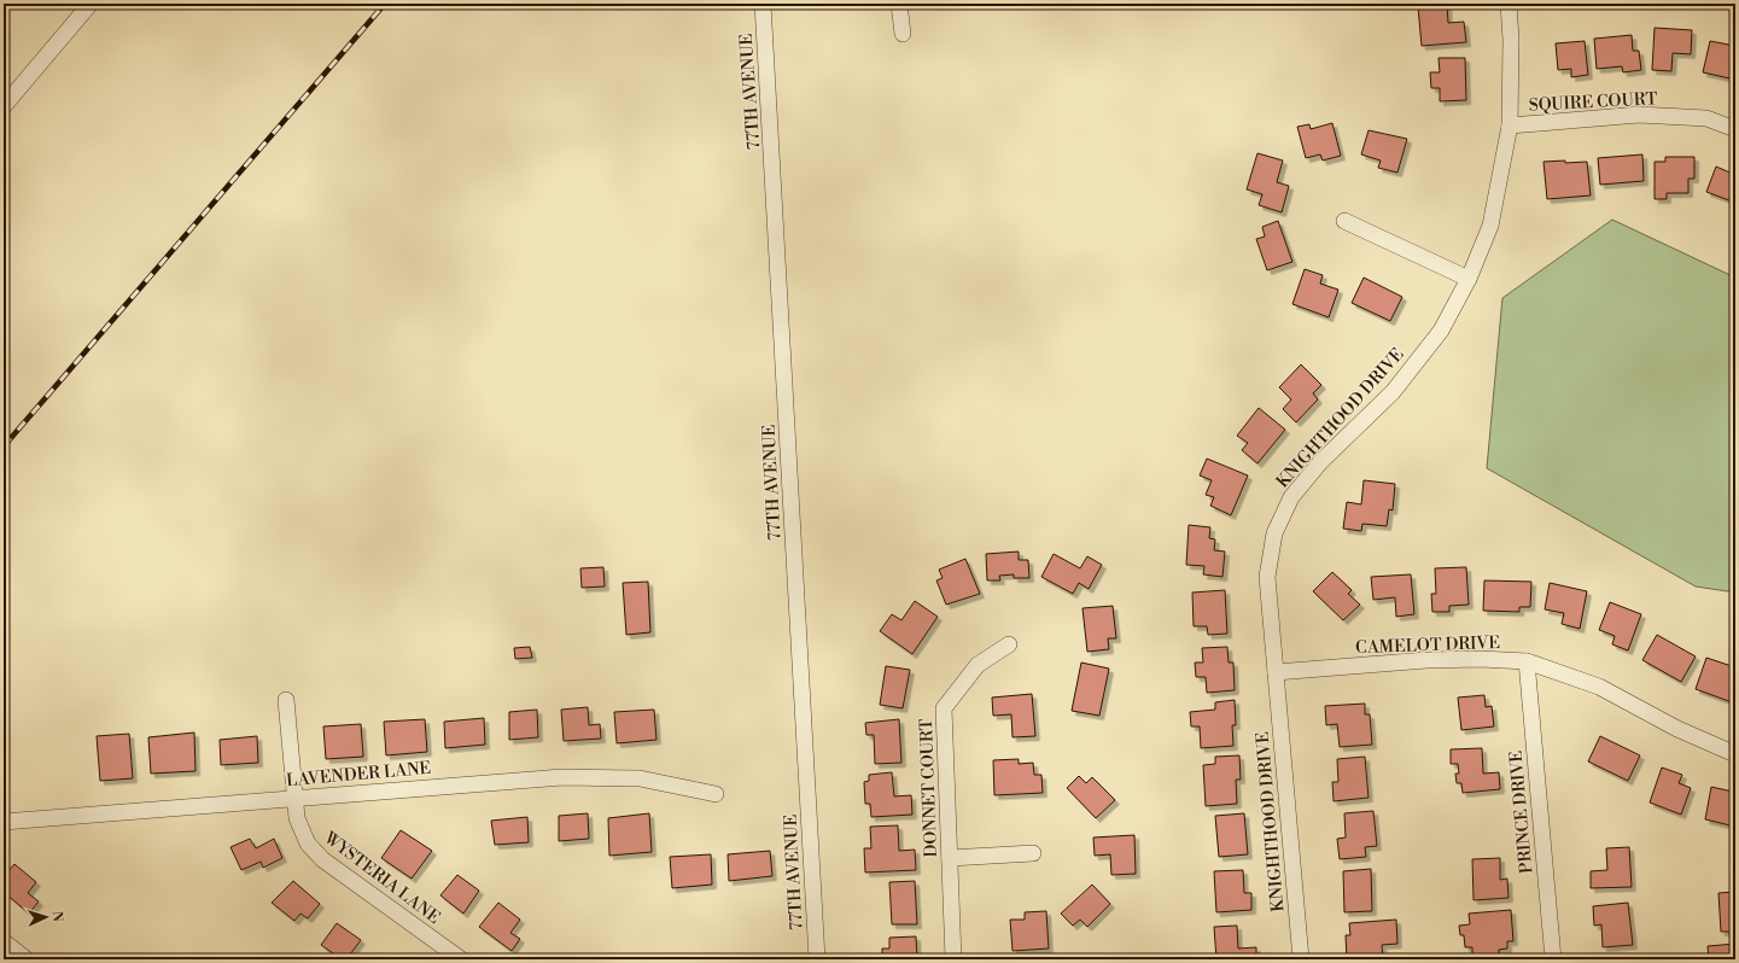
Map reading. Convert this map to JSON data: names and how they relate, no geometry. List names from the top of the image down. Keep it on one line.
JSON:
{"streets":{"street":["77TH AVENUE","SQUIRE COURT","KNIGHTHOOD DRIVE","CAMELOT DRIVE","LAVENDER LANE","DONNET COURT","PRINCE DRIVE","WYSTERIA LANE"]},"crossings":[["SQUIRE COURT","KNIGHTHOOD DRIVE"],["KNIGHTHOOD DRIVE","CAMELOT DRIVE"],["CAMELOT DRIVE","PRINCE DRIVE"],["LAVENDER LANE","WYSTERIA LANE"]],"north":"right"}
